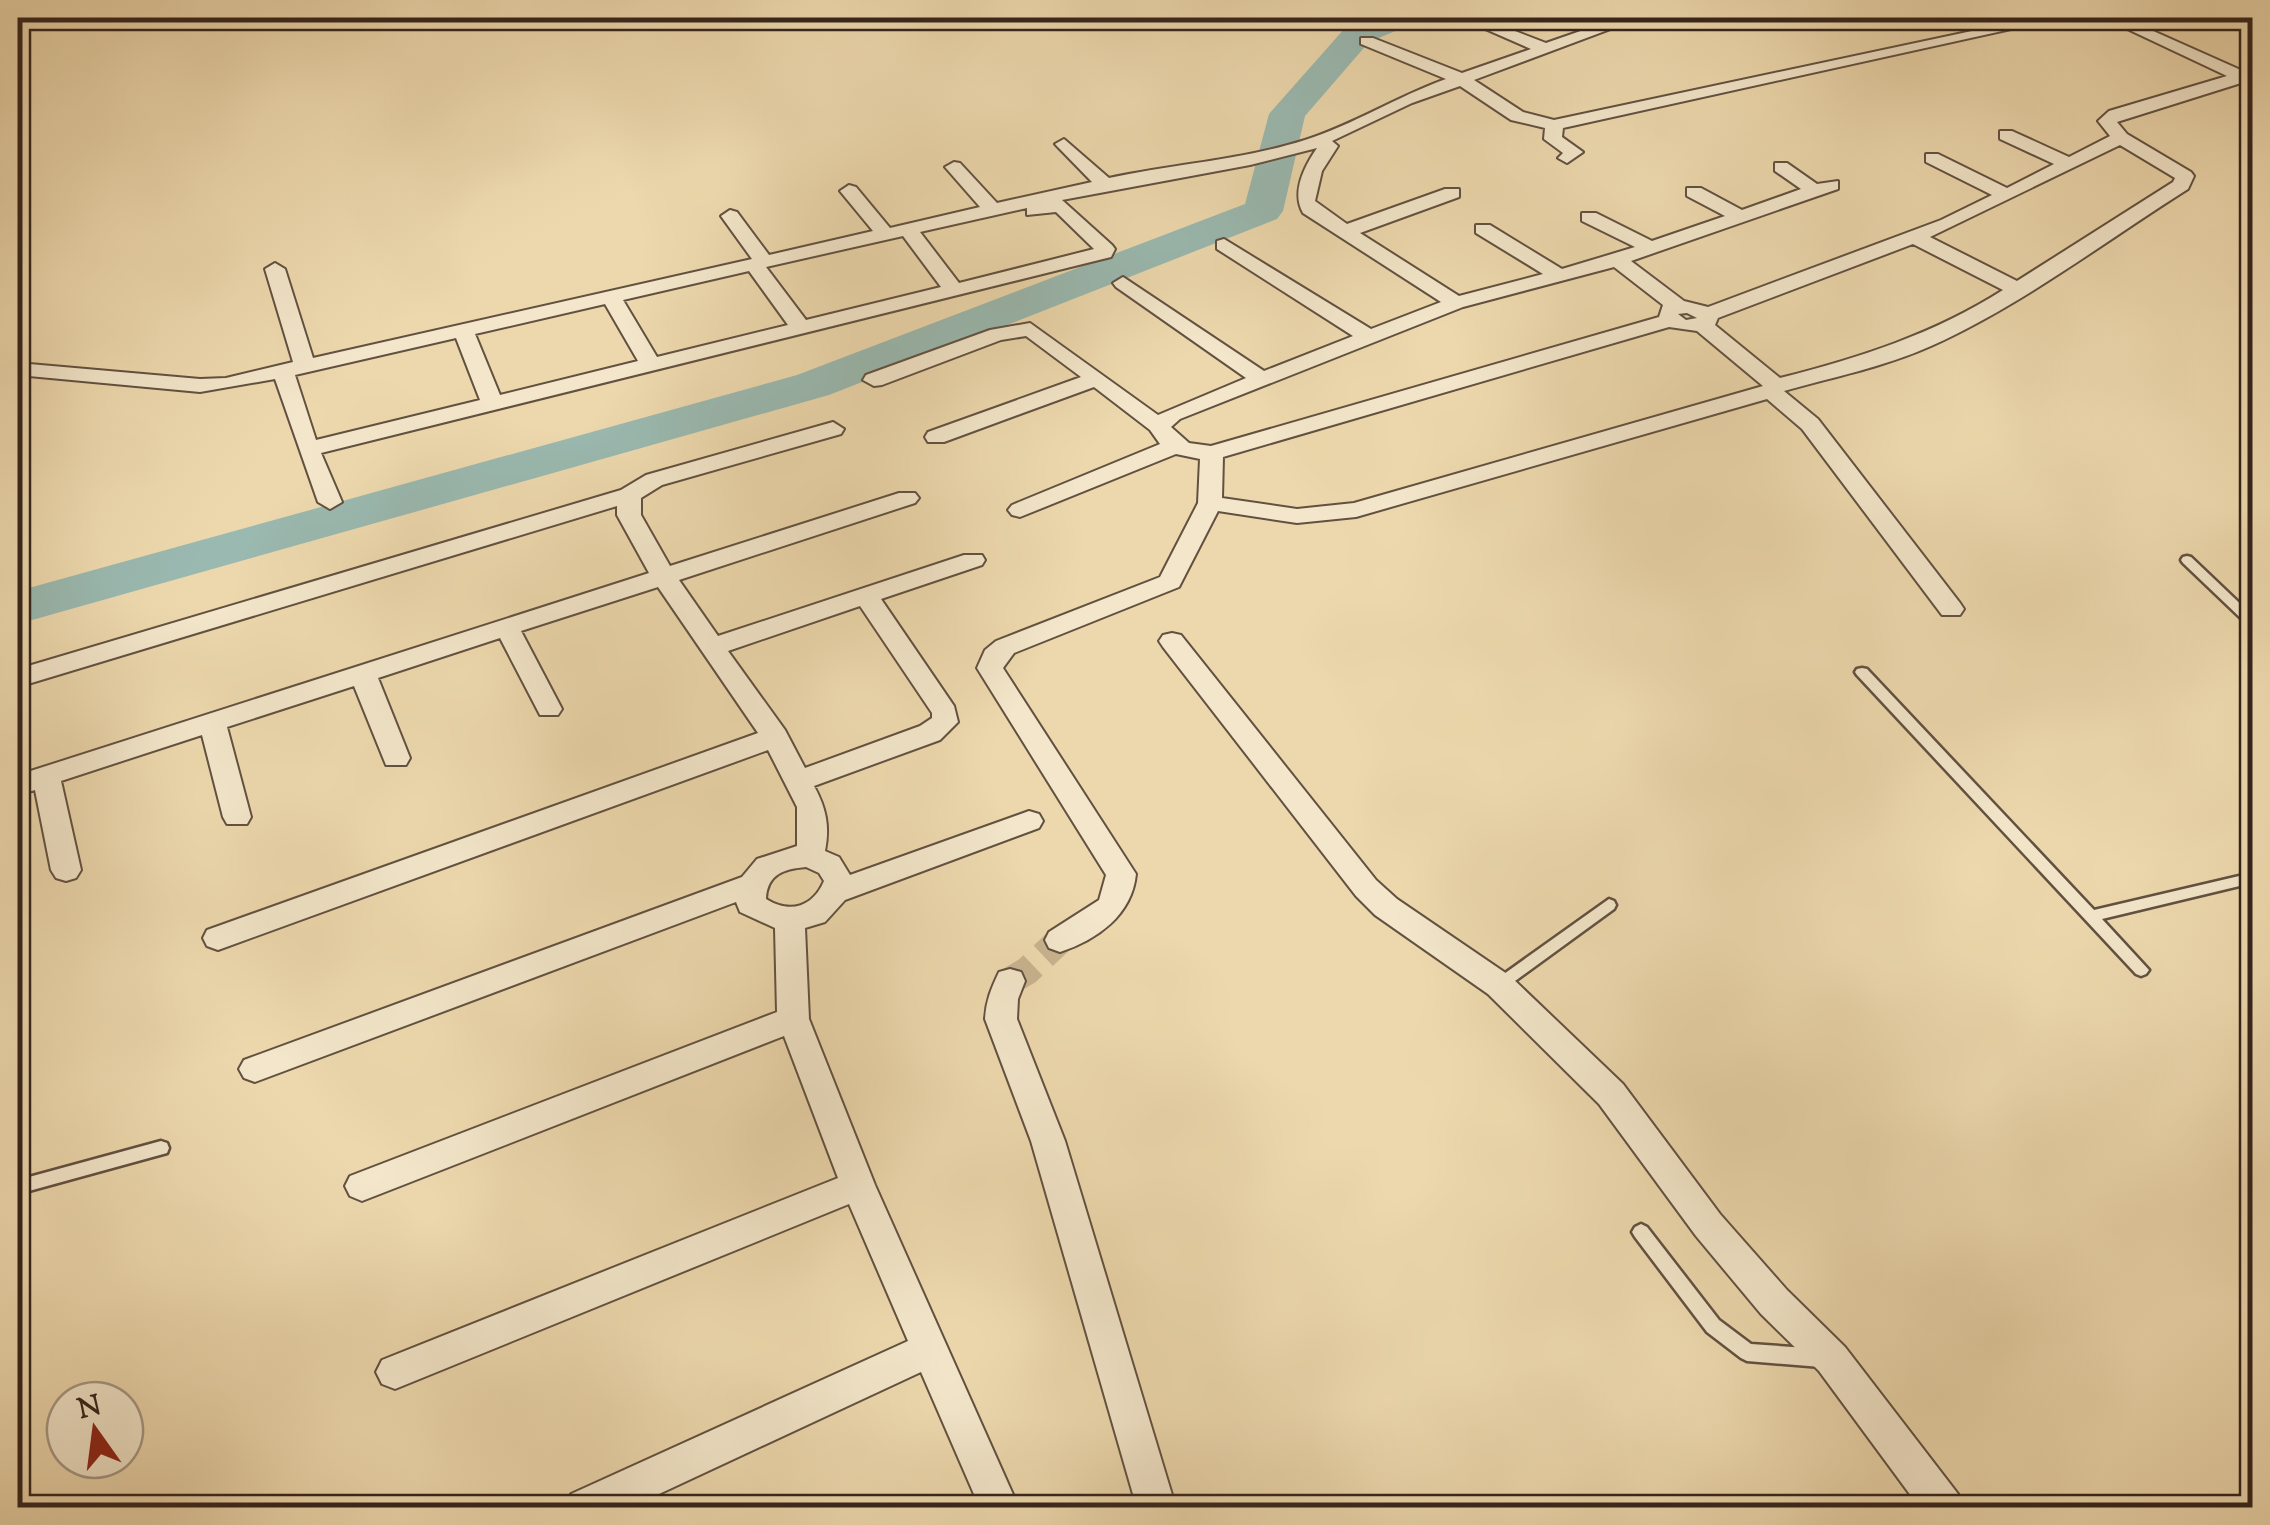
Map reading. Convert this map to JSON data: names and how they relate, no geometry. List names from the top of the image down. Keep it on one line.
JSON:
{"north":"top"}
